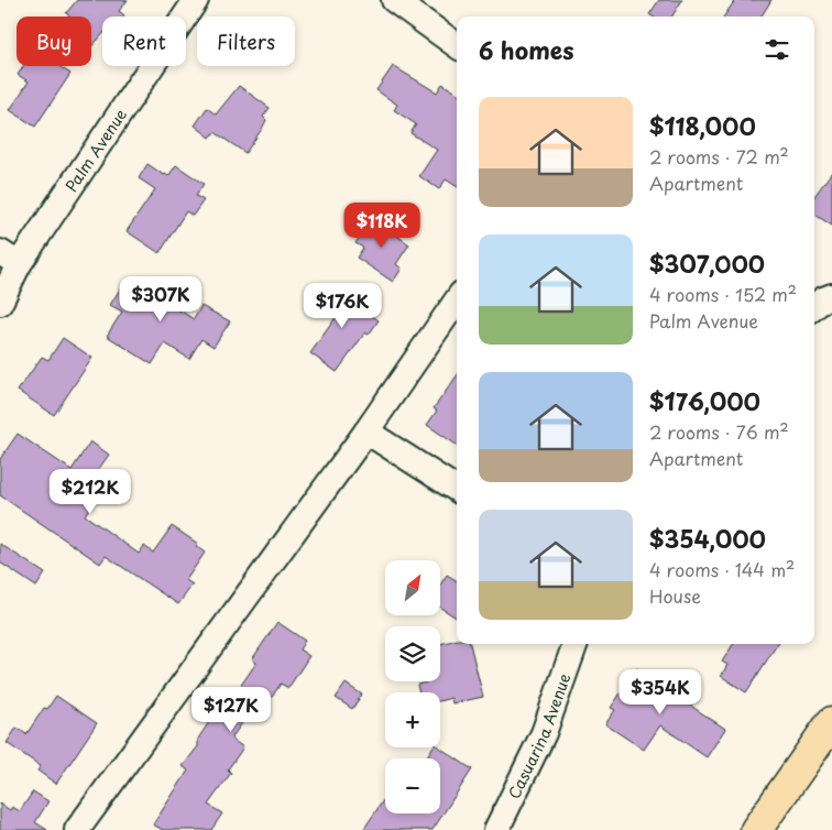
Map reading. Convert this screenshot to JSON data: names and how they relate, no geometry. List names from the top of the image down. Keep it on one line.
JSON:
{"streets":{"street":["Palm Avenue","Casuarina Avenue"]},"north":"top right","page":{"chip":["Buy","Rent","Filters"],"heading":"6 homes","list":[{"name":"$118,000","note":"2 rooms · 72 m² · Apartment"},{"name":"$307,000","note":"4 rooms · 152 m² · Palm Avenue"},{"name":"$176,000","note":"2 rooms · 76 m² · Apartment"},{"name":"$354,000","note":"4 rooms · 144 m² · House"}],"price":["$118K","$307K","$176K","$212K","$354K","$127K"],"map_buttons":["+","−"]}}
